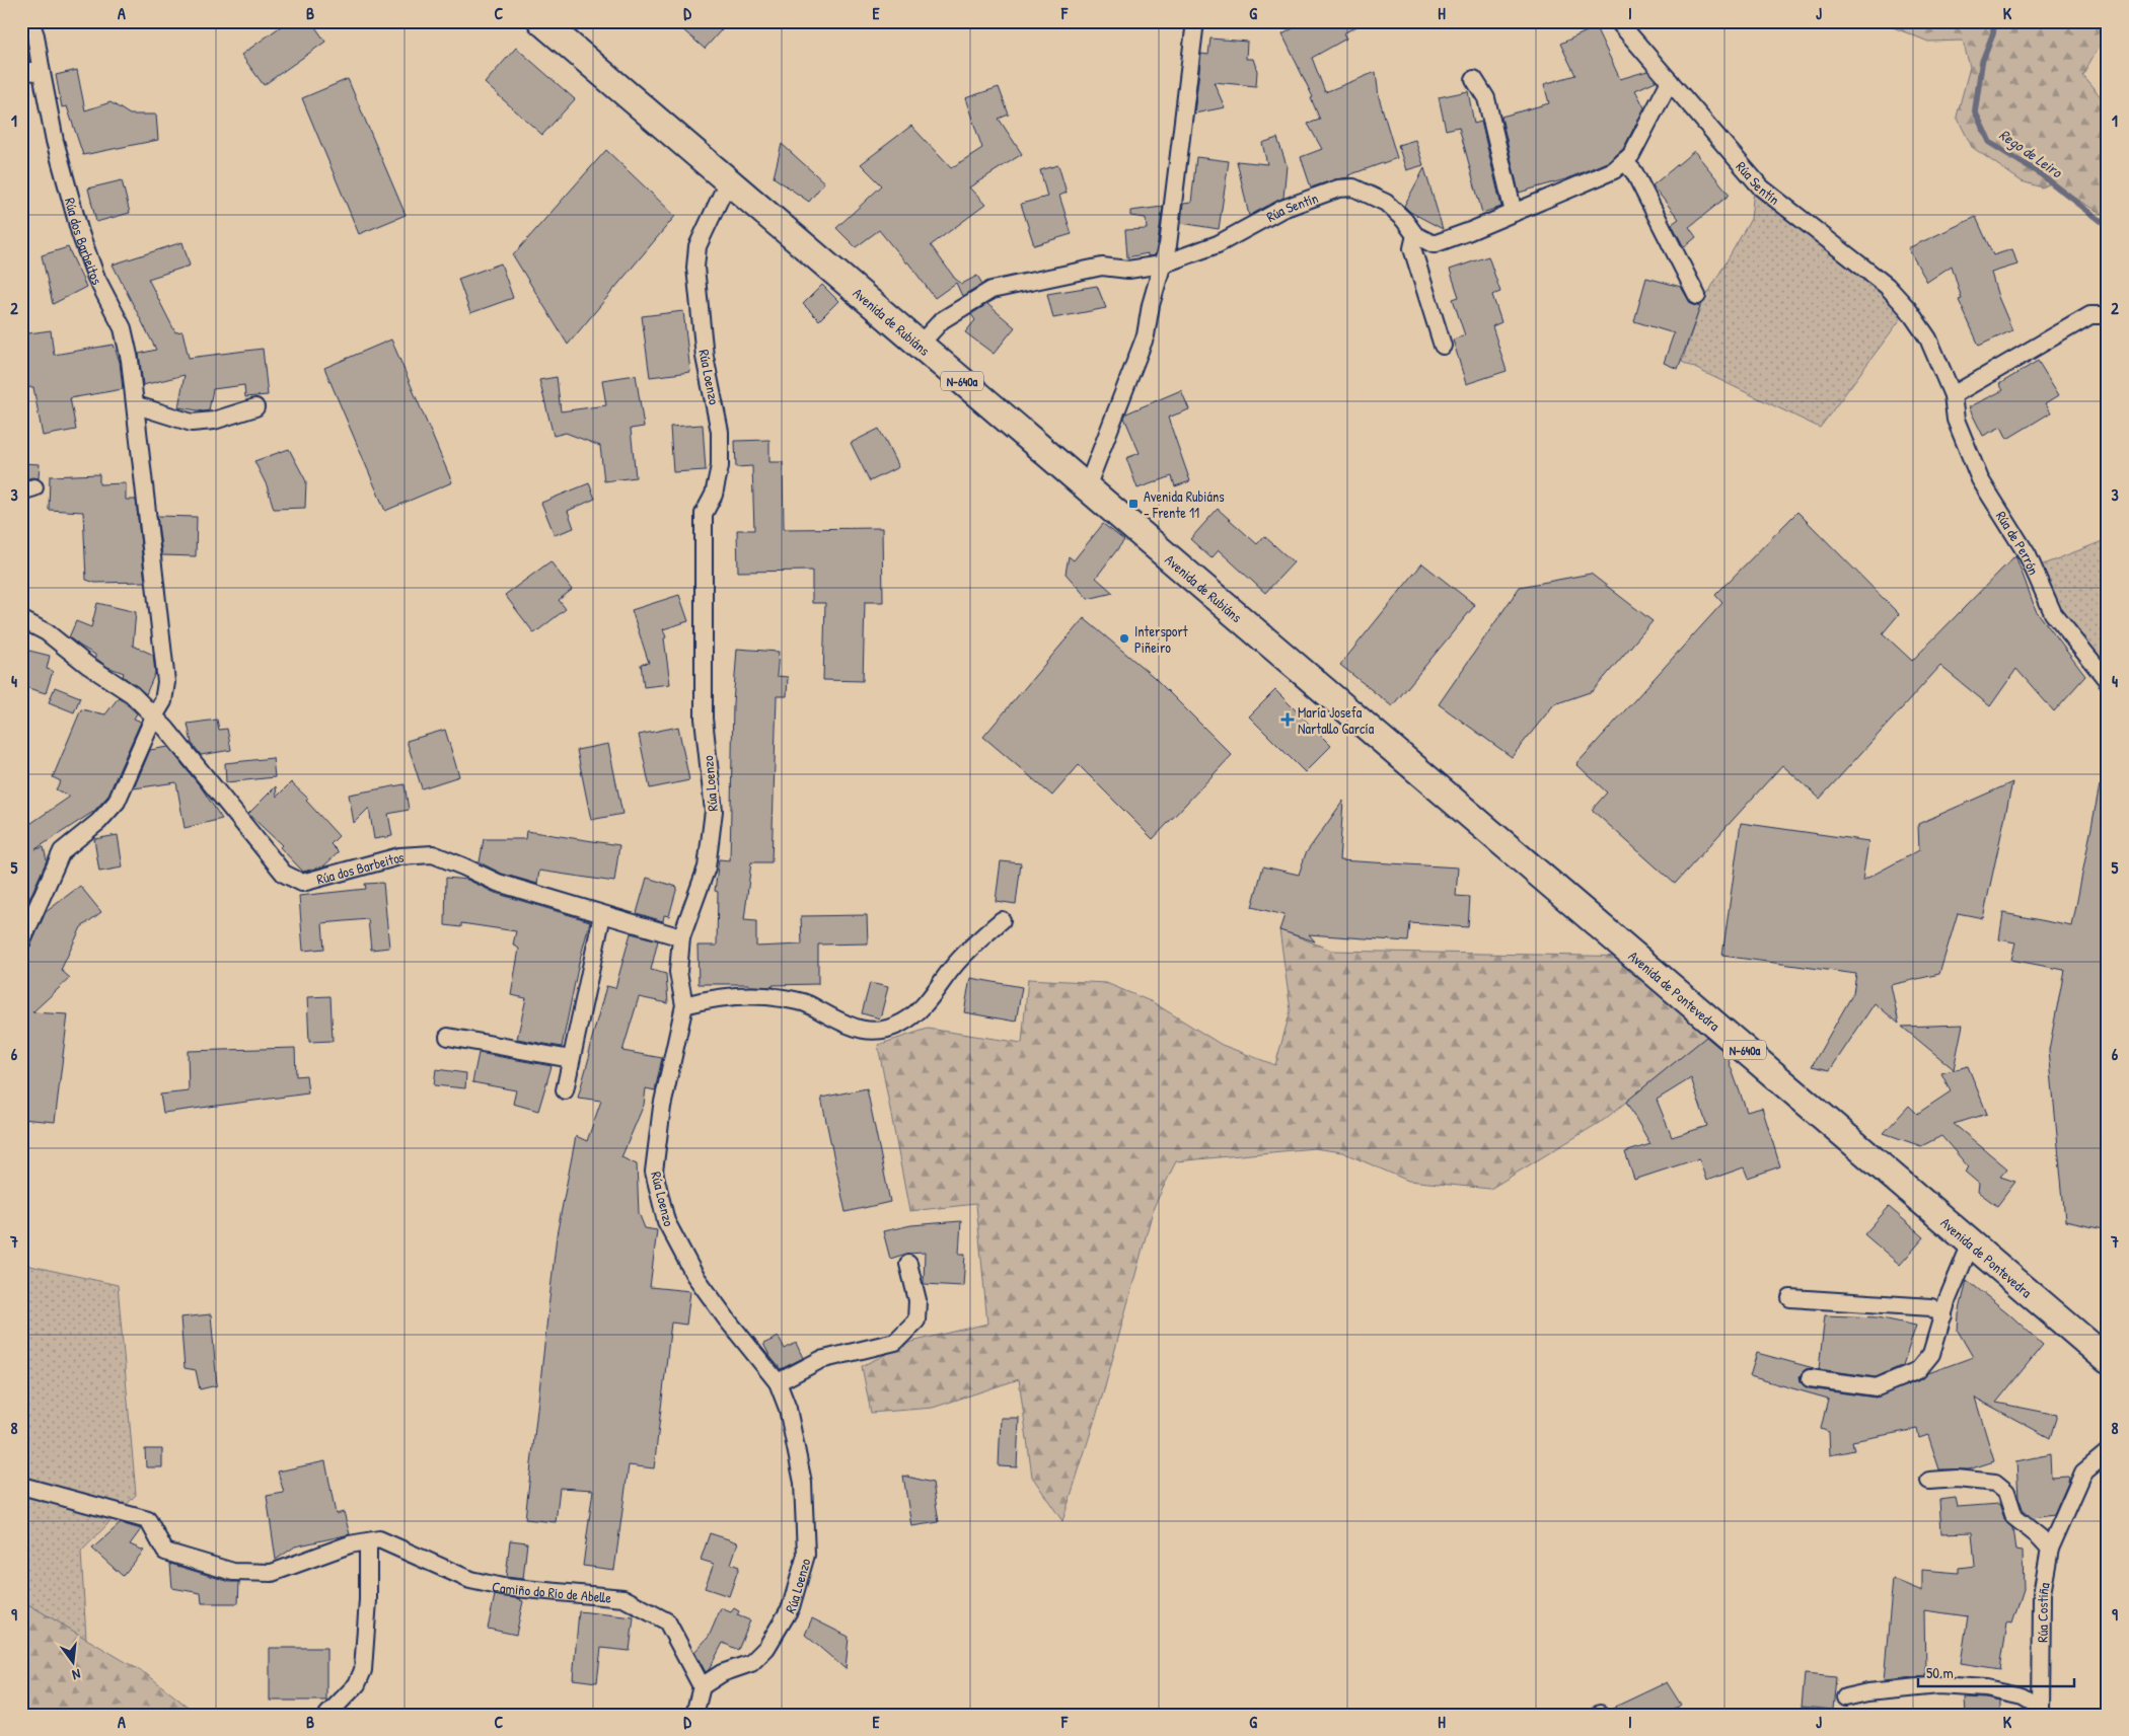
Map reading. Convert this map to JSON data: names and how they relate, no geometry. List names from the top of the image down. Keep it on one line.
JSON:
{"streets":{"main road":["Avenida de Rubiáns","N-640a","Avenida de Pontevedra"],"street":["Rúa Sentín","Rúa dos Barbeitos","Rúa Loenzo","Rúa de Perrón","Camiño do Rio de Abelle","Rúa Costiña"]},"crossings":[["Rúa Sentín","Avenida de Rubiáns"],["Rúa Sentín","Rúa de Perrón"],["Rúa dos Barbeitos","Rúa Loenzo"],["Avenida de Rubiáns","Rúa Loenzo"],["Avenida de Rubiáns","Avenida de Pontevedra"],["Rúa Loenzo","Camiño do Rio de Abelle"]],"water":["Rego de Leiro"],"places":{"transit":["Avenida Rubiáns - Frente 11"],"other":["Intersport Piñeiro"],"health":["María Josefa Nartallo García"]},"scale_bar":"50 m","north":"bottom","grid":{"columns":["A","B","C","D","E","F","G","H","I","J","K"],"rows":["1","2","3","4","5","6","7","8","9"]}}
